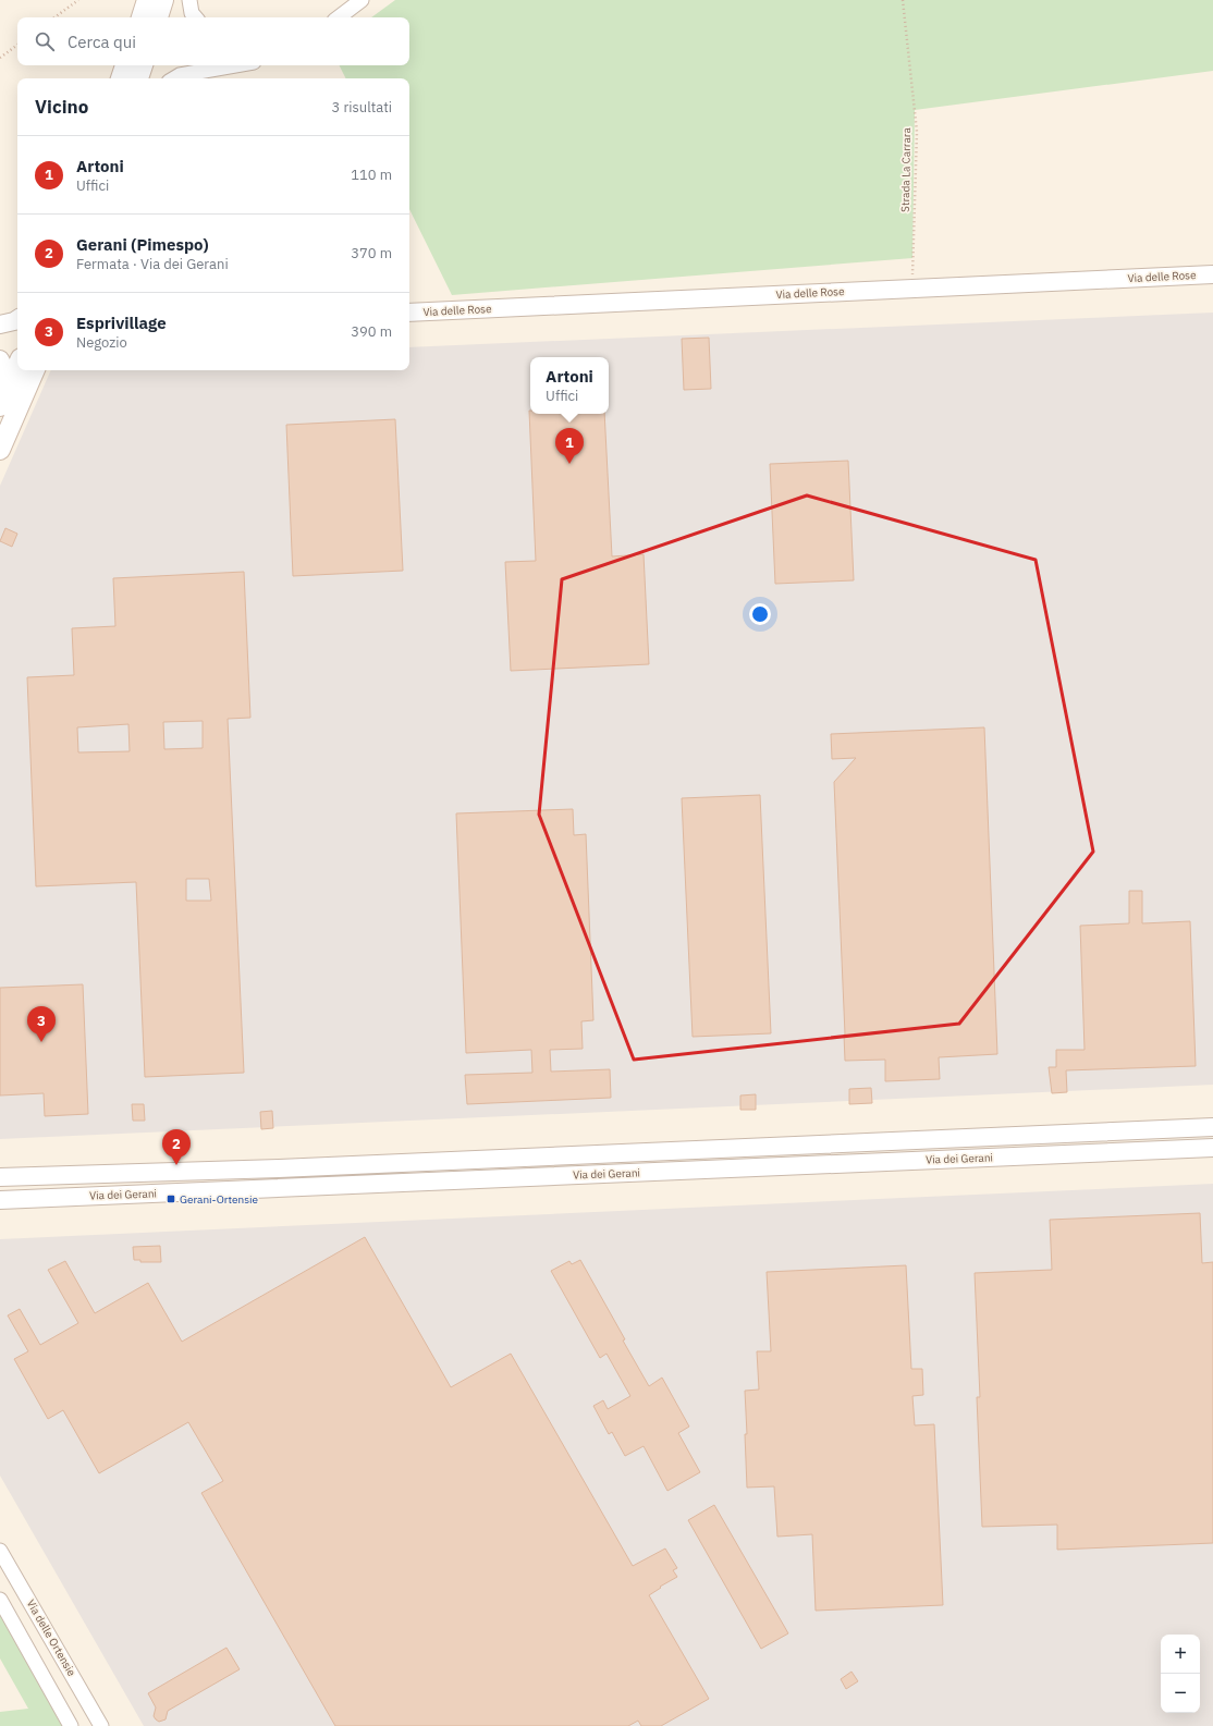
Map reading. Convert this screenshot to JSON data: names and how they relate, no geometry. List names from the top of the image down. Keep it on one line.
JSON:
{"streets":{"street":["Via delle Rose","Via dei Gerani","Via delle Ortensie"],"path":["Strada La Carrara"]},"crossings":[["Strada La Carrara","Via delle Rose"]],"places":{"transit":["Gerani-Ortensie"]},"page":{"search":"Cerca qui","heading":["Vicino","3 risultati"],"list":[{"mark":"1","name":"Artoni","note":"Uffici","value":"110 m"},{"mark":"2","name":"Gerani (Pimespo)","note":"Fermata · Via dei Gerani","value":"370 m"},{"mark":"3","name":"Esprivillage","note":"Negozio","value":"390 m"}],"popup":["Artoni","Uffici"],"pins":["1","3","2"],"map_buttons":["+","−"]}}
